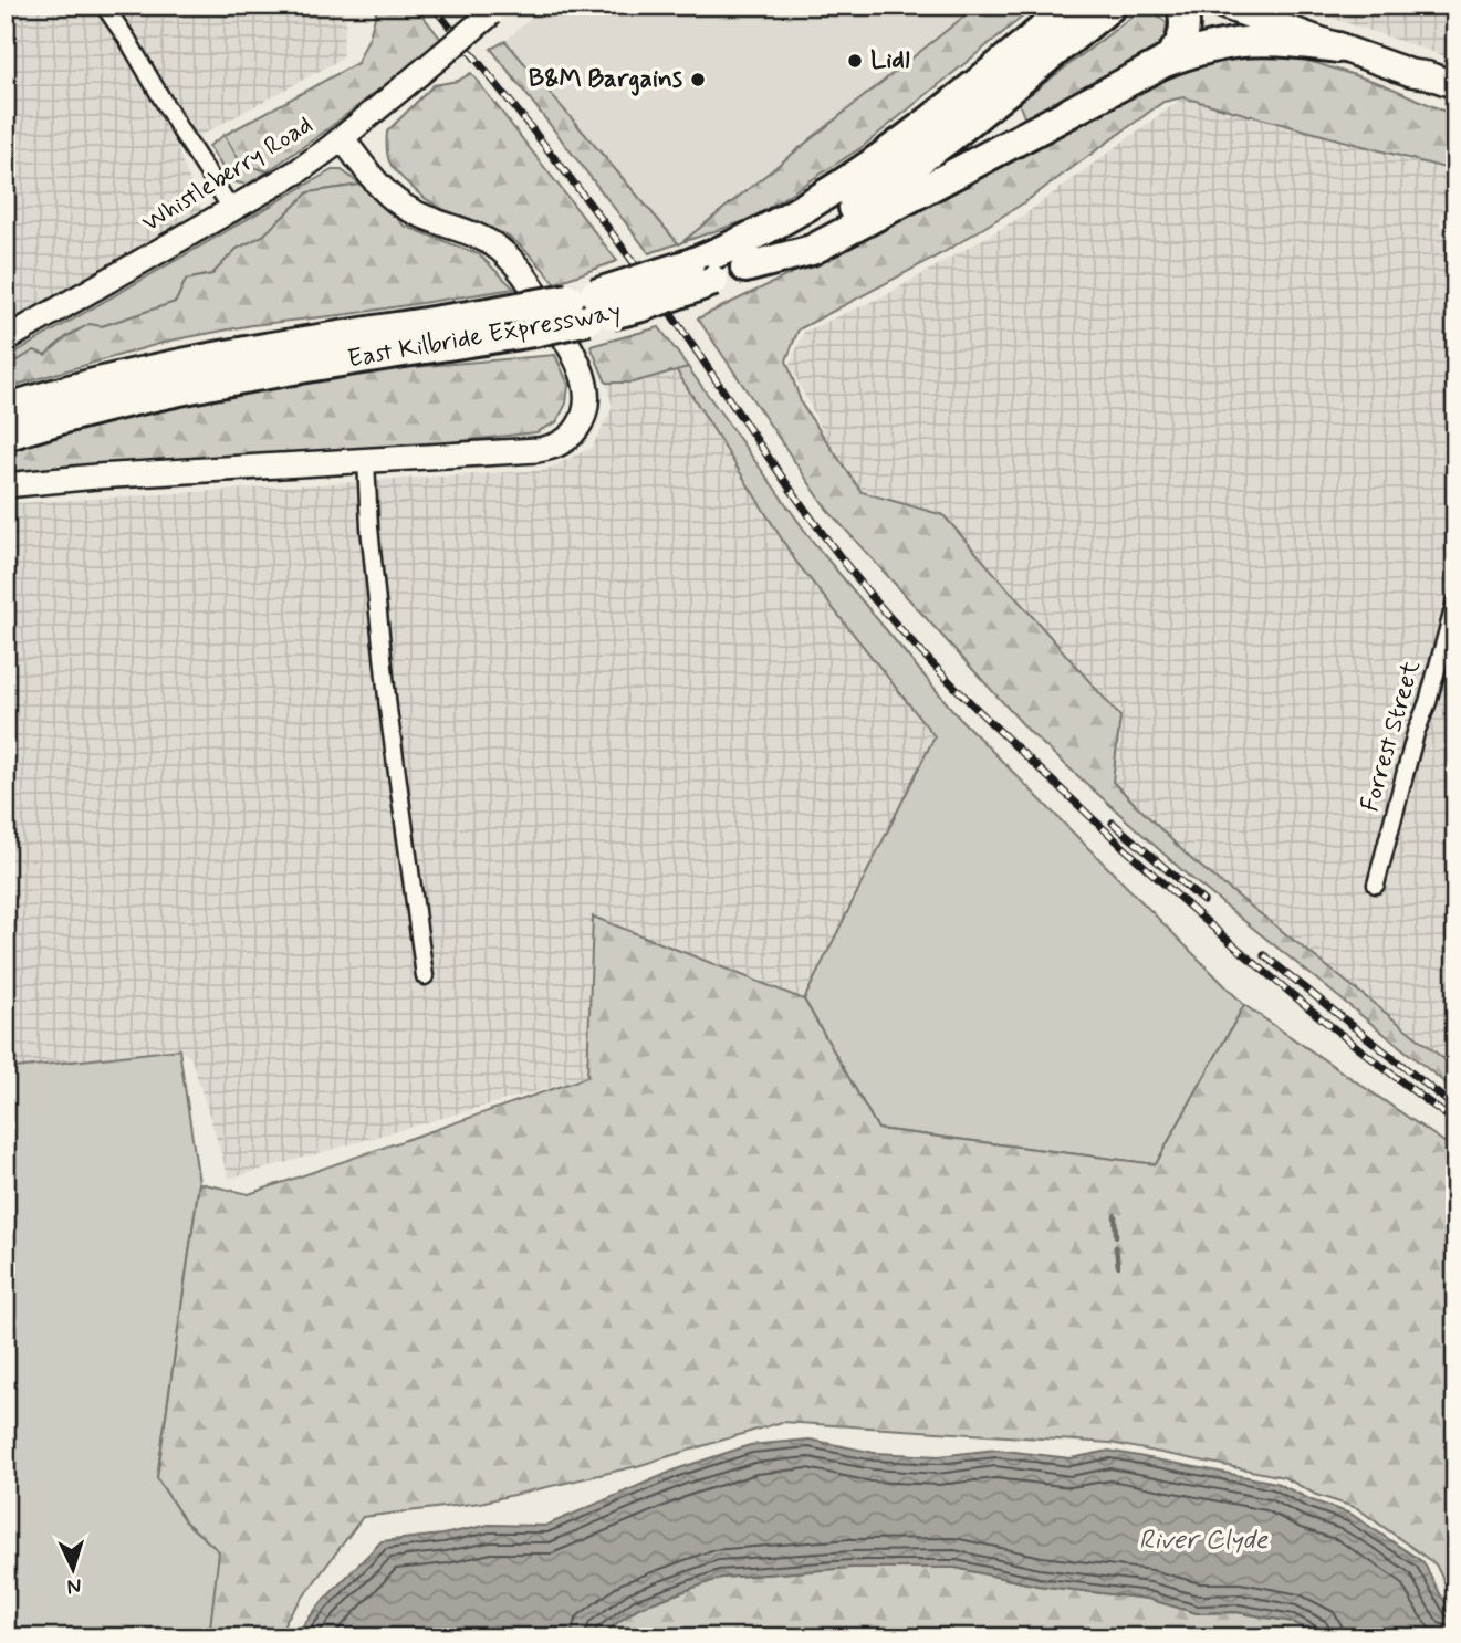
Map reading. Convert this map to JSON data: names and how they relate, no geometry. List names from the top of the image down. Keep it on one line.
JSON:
{"streets":{"highway":["East Kilbride Expressway"],"street":["Whistleberry Road","Forrest Street"]},"water":["River Clyde"],"places":["Lidl","B&M Bargains"],"north":"bottom"}
